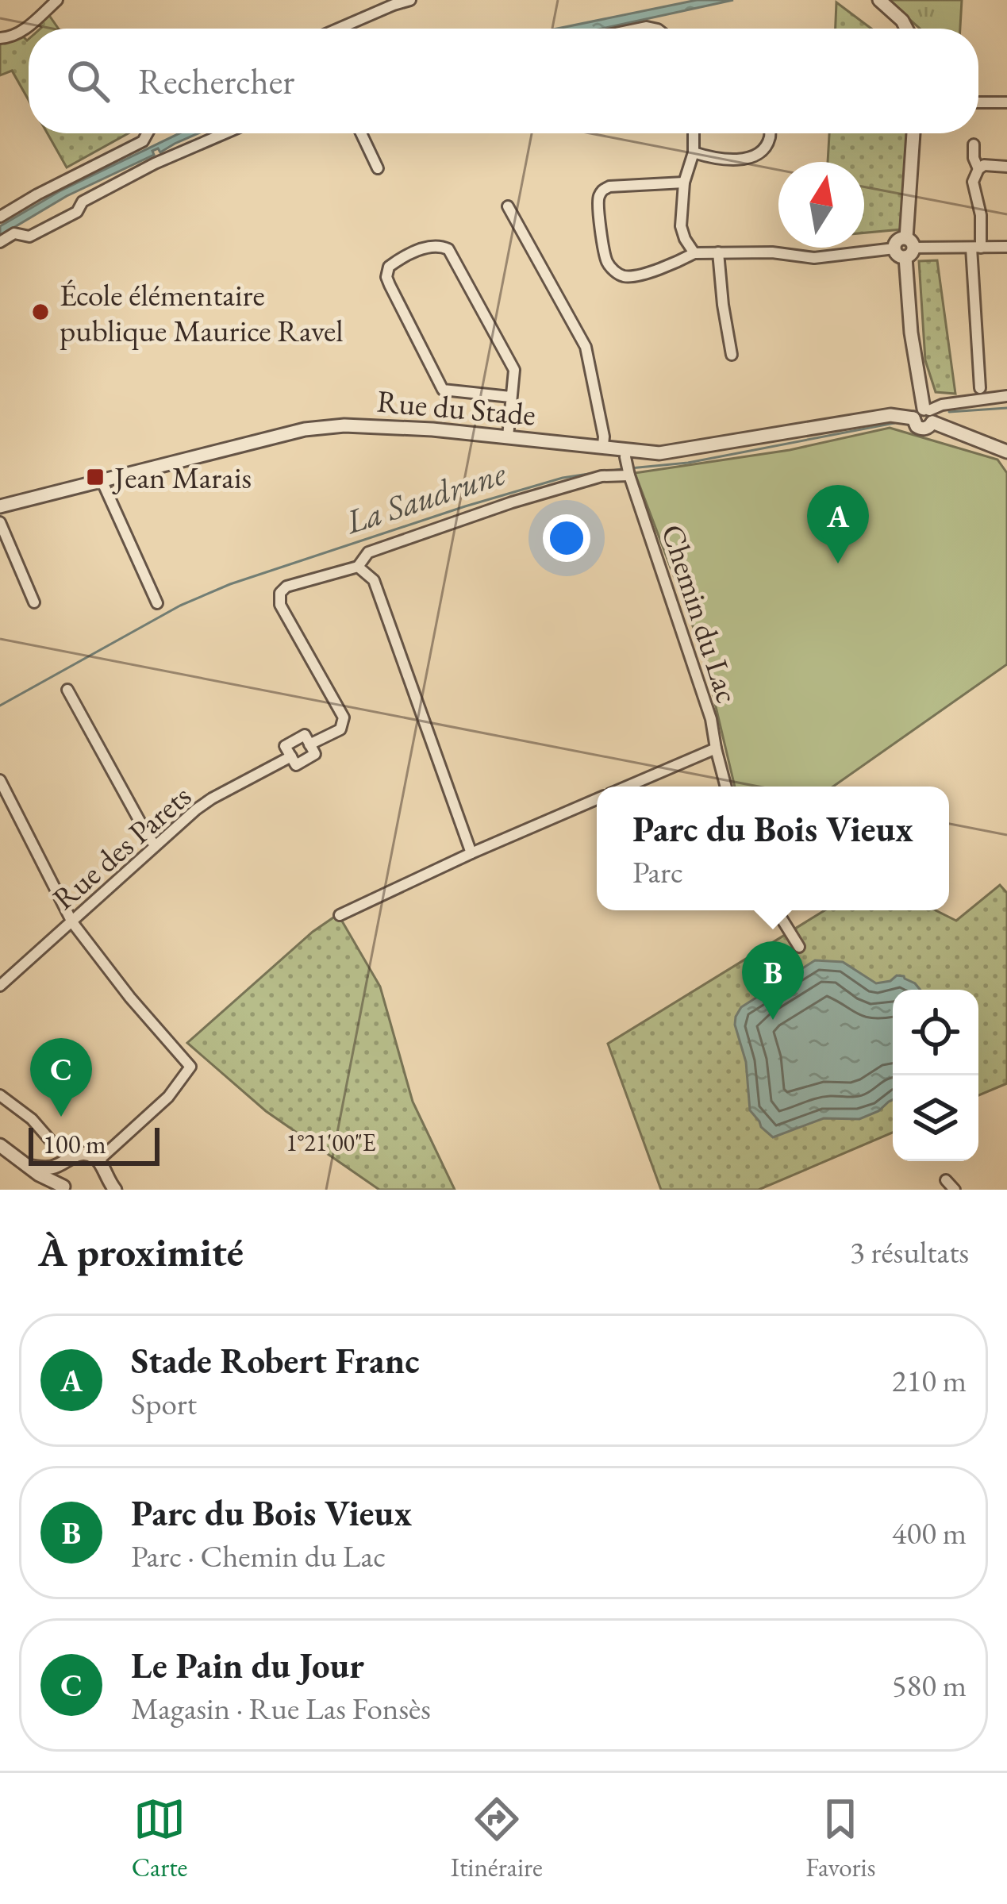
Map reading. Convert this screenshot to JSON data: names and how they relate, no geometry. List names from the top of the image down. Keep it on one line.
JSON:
{"streets":{"street":["Rue du Stade","Chemin du Lac","Rue des Parets"]},"crossings":[["Rue du Stade","Chemin du Lac"]],"water":["La Saudrune"],"places":{"other":["École élémentaire publique Maurice Ravel"],"transit":["Jean Marais"]},"scale_bar":"100 m","north":"top","page":{"search":"Rechercher","pins":["A","B","C"],"popup":["Parc du Bois Vieux","Parc"],"scale":"100 m","heading":["À proximité","3 résultats"],"list":[{"mark":"A","name":"Stade Robert Franc","note":"Sport","value":"210 m"},{"mark":"B","name":"Parc du Bois Vieux","note":"Parc · Chemin du Lac","value":"400 m"},{"mark":"C","name":"Le Pain du Jour","note":"Magasin · Rue Las Fonsès","value":"580 m"}],"nav":["Carte","Itinéraire","Favoris"]},"coordinates":["1°21'00\"E"]}
